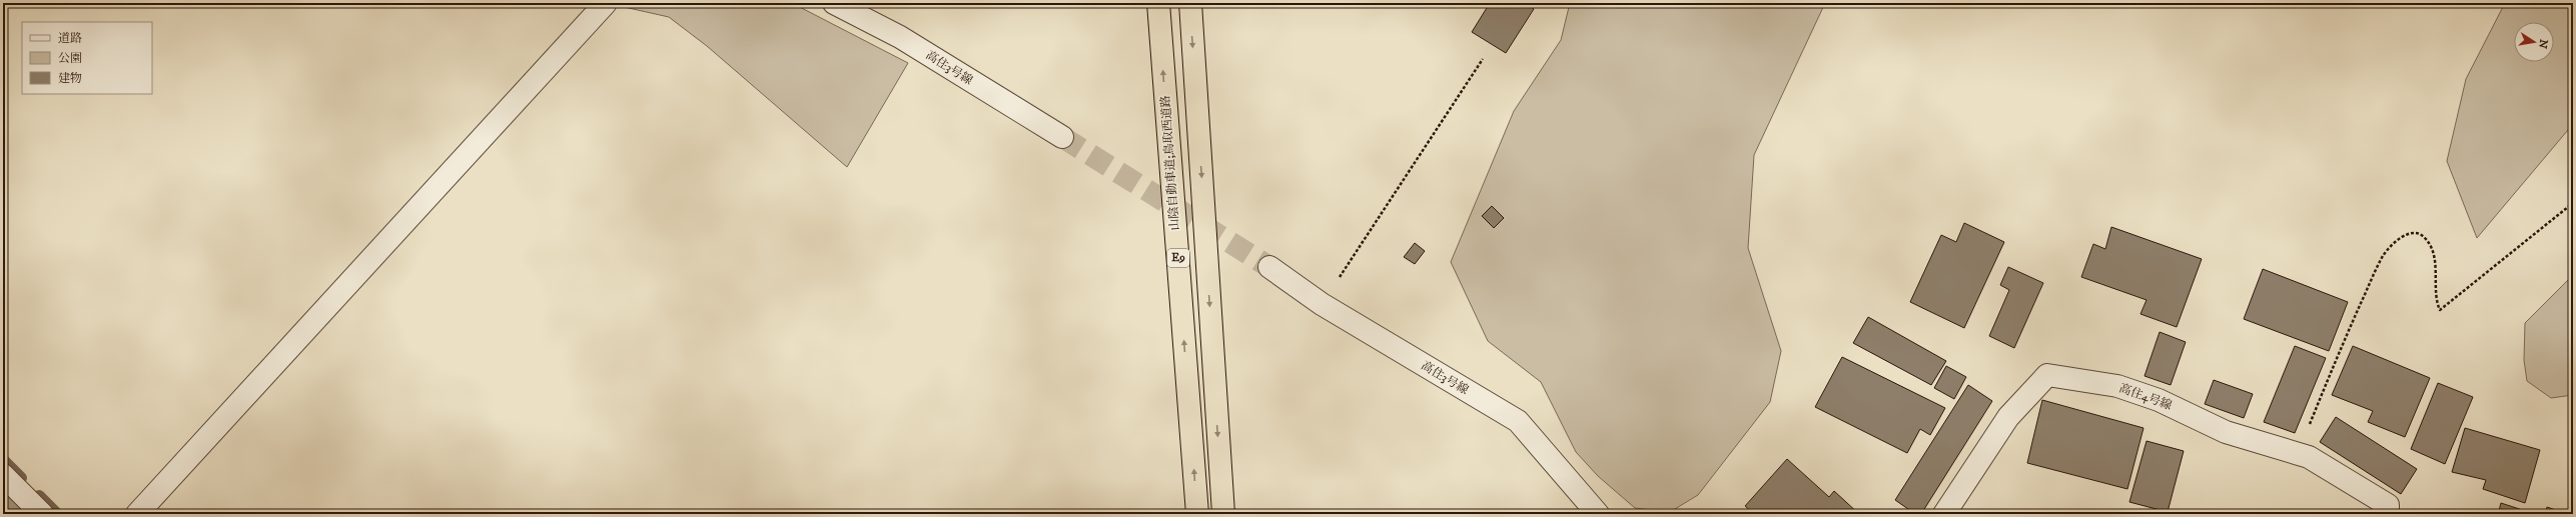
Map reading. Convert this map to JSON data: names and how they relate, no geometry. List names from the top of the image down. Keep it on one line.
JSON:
{"streets":{"highway":["山陰自動車道;鳥取西道路","E9"],"street":["高住3号線","高住4号線"]},"legend":["道路","公園","建物"],"north":"right"}
